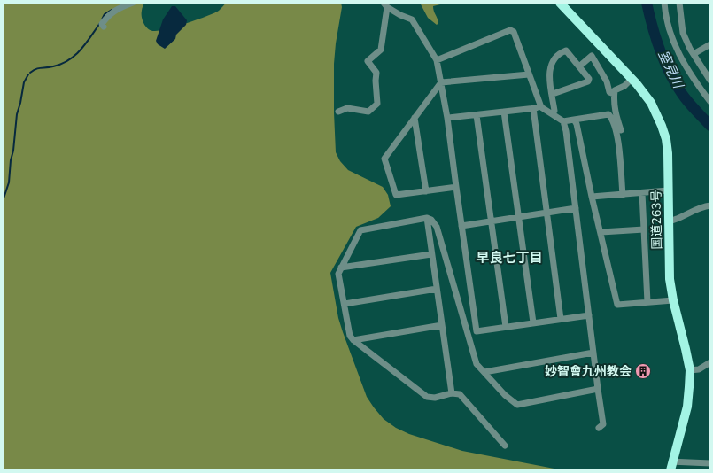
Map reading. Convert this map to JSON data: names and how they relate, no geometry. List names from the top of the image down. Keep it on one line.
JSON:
{"streets":{"highway":["国道263号"]},"districts":["早良七丁目"],"water":["室見川"],"places":{"building":["妙智會九州教会"]}}
